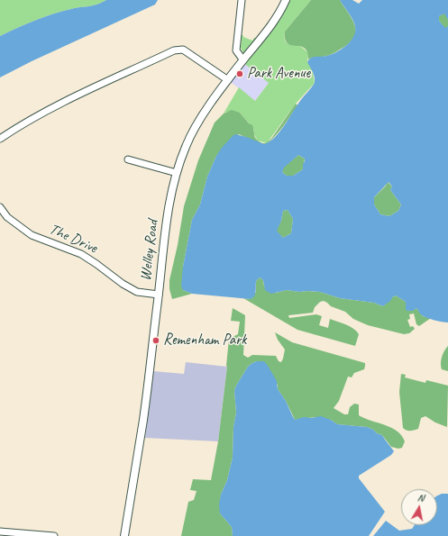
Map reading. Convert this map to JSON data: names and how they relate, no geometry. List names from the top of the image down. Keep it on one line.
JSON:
{"streets":{"main road":["Welley Road"],"street":["The Drive"]},"crossings":[["The Drive","Welley Road"]],"places":["Park Avenue","Remenham Park"],"north":"top"}
